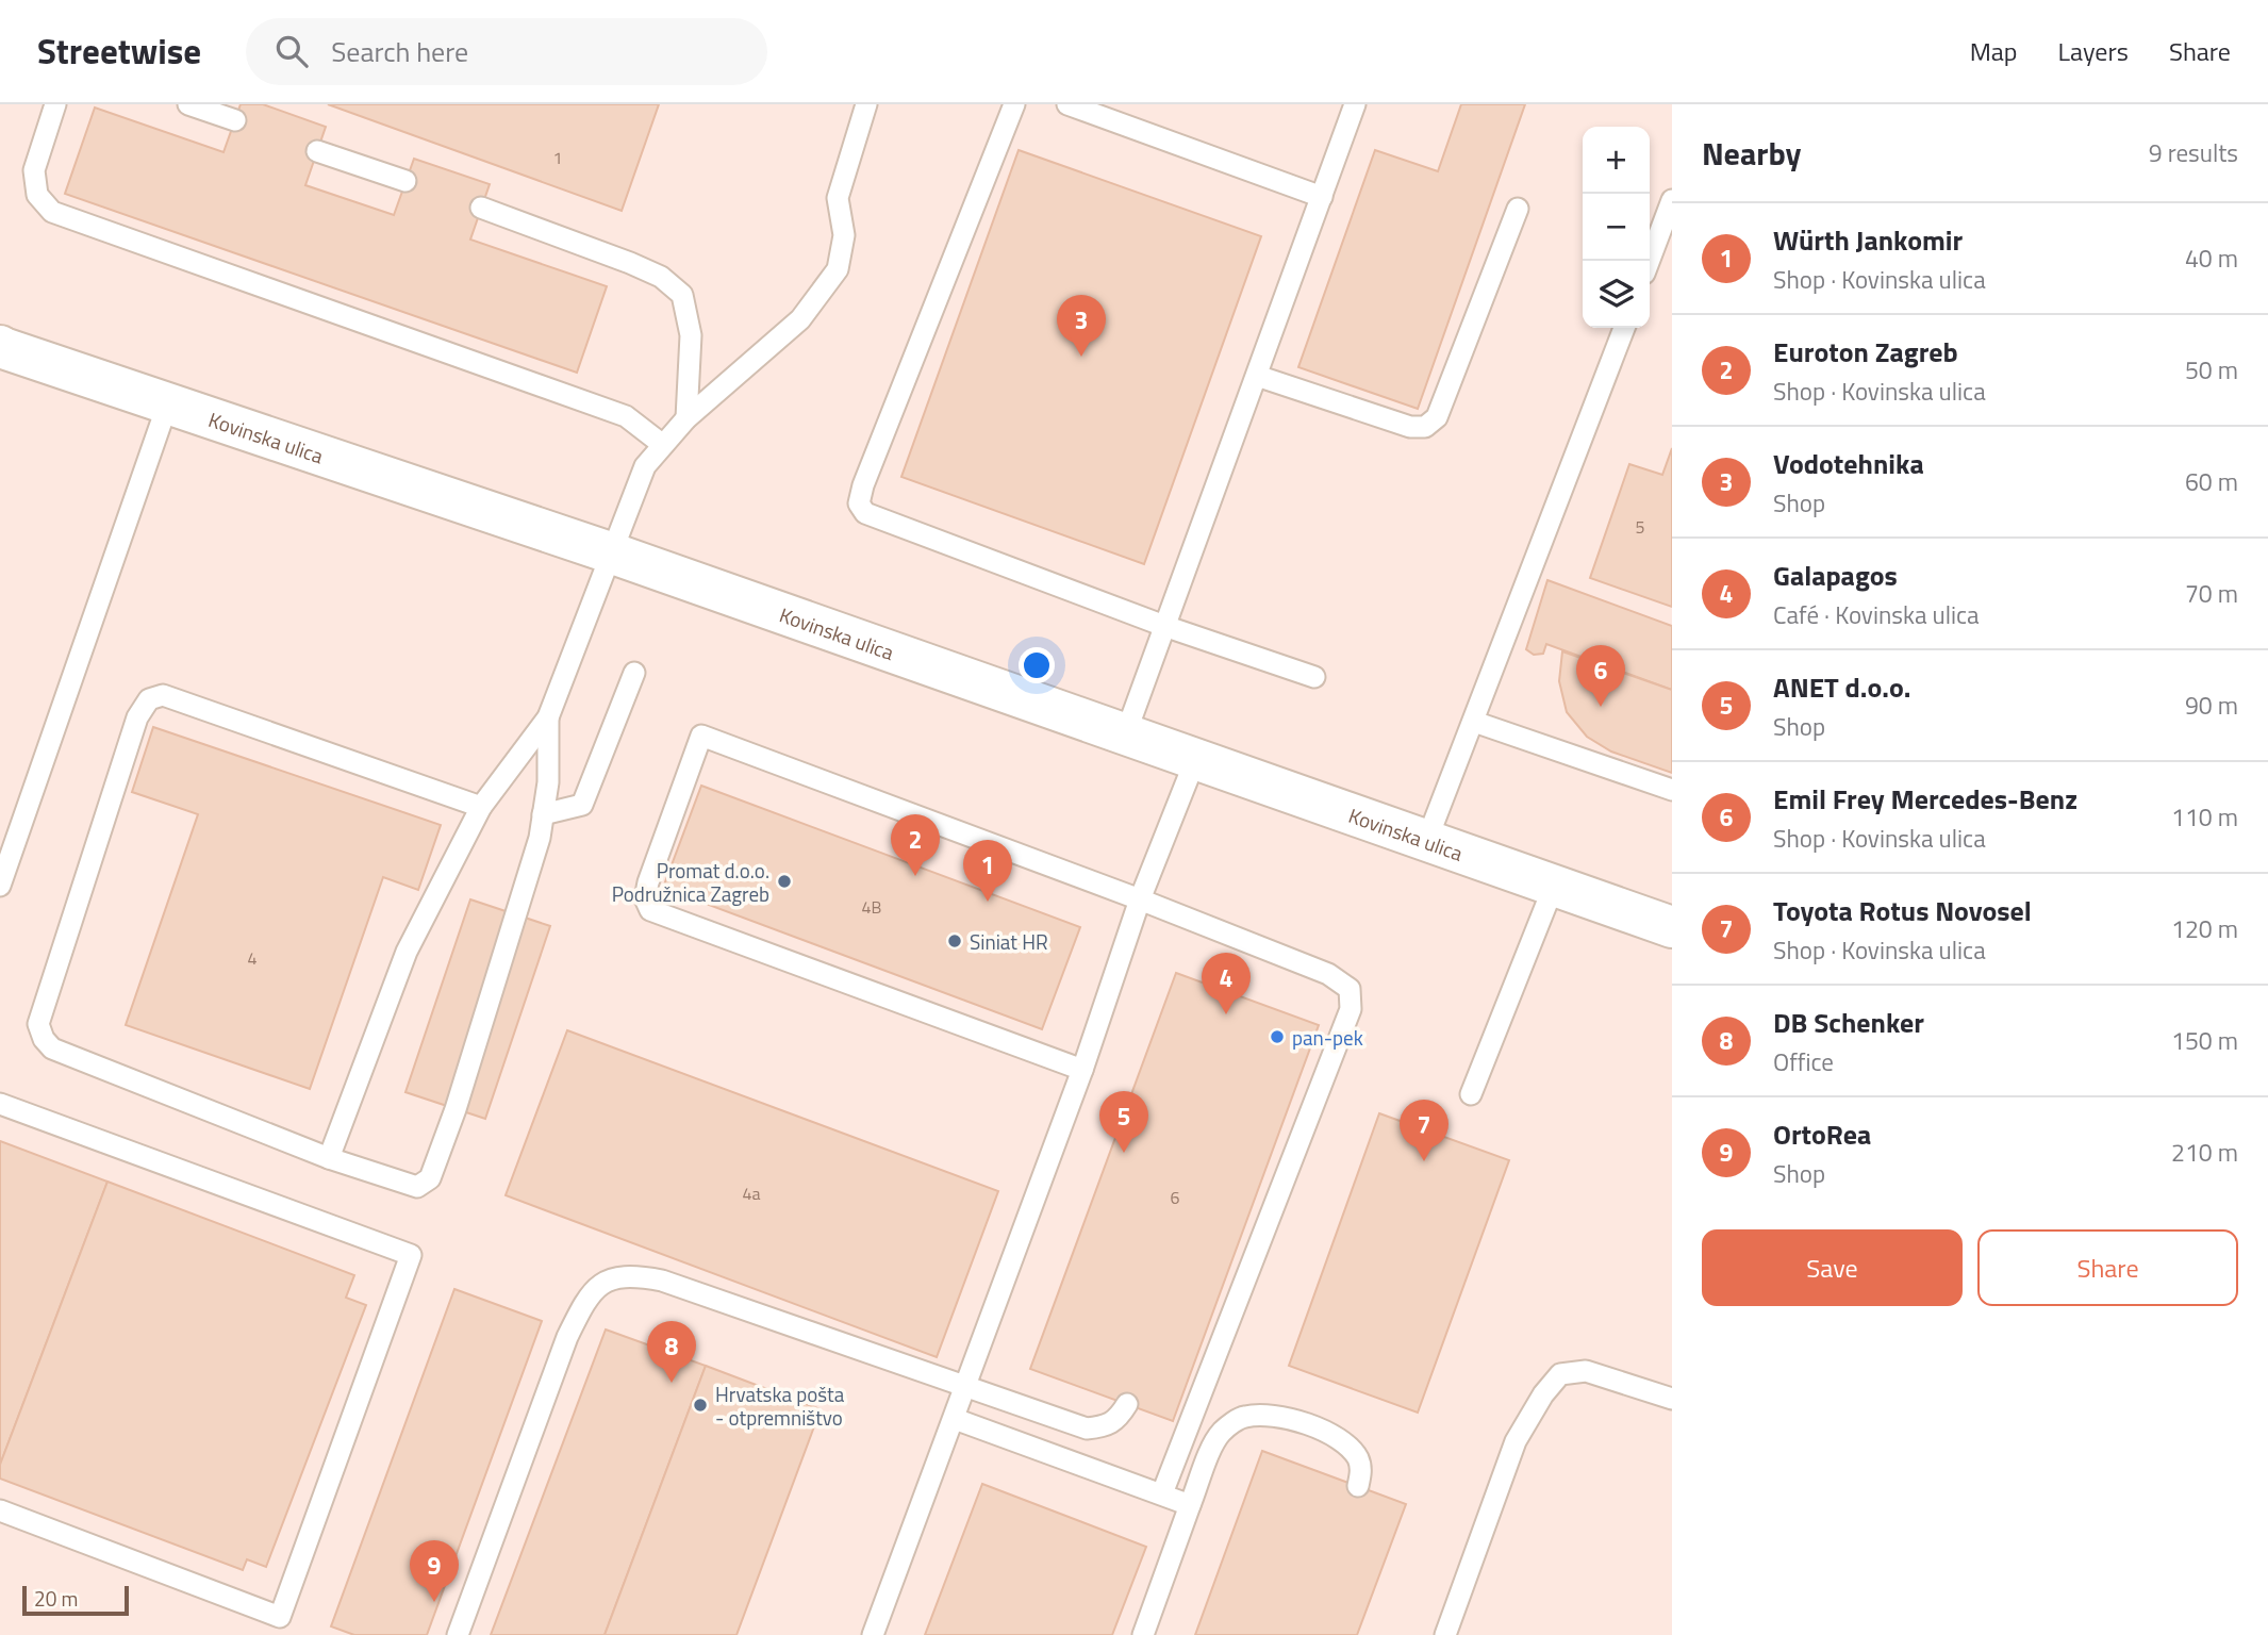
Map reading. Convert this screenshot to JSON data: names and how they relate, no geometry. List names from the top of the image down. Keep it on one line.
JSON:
{"streets":{"street":["Kovinska ulica"]},"places":["Promat d.o.o. Podružnica Zagreb","Siniat HR","pan-pek","Hrvatska pošta - otpremništvo"],"house_numbers":["1","5","4B","4","4a","6"],"scale_bar":"20 m","page":{"header":"Streetwise","search":"Search here","nav":["Map","Layers","Share"],"heading":["Nearby","9 results"],"map_buttons":["+","−"],"list":[{"mark":"1","name":"Würth Jankomir","note":"Shop · Kovinska ulica","value":"40 m"},{"mark":"2","name":"Euroton Zagreb","note":"Shop · Kovinska ulica","value":"50 m"},{"mark":"3","name":"Vodotehnika","note":"Shop","value":"60 m"},{"mark":"4","name":"Galapagos","note":"Café · Kovinska ulica","value":"70 m"},{"mark":"5","name":"ANET d.o.o.","note":"Shop","value":"90 m"},{"mark":"6","name":"Emil Frey Mercedes-Benz","note":"Shop · Kovinska ulica","value":"110 m"},{"mark":"7","name":"Toyota Rotus Novosel","note":"Shop · Kovinska ulica","value":"120 m"},{"mark":"8","name":"DB Schenker","note":"Office","value":"150 m"},{"mark":"9","name":"OrtoRea","note":"Shop","value":"210 m"}],"pins":["3","6","2","1","4","5","7","8","9"],"buttons":["Save","Share"],"scale":"20 m"}}
